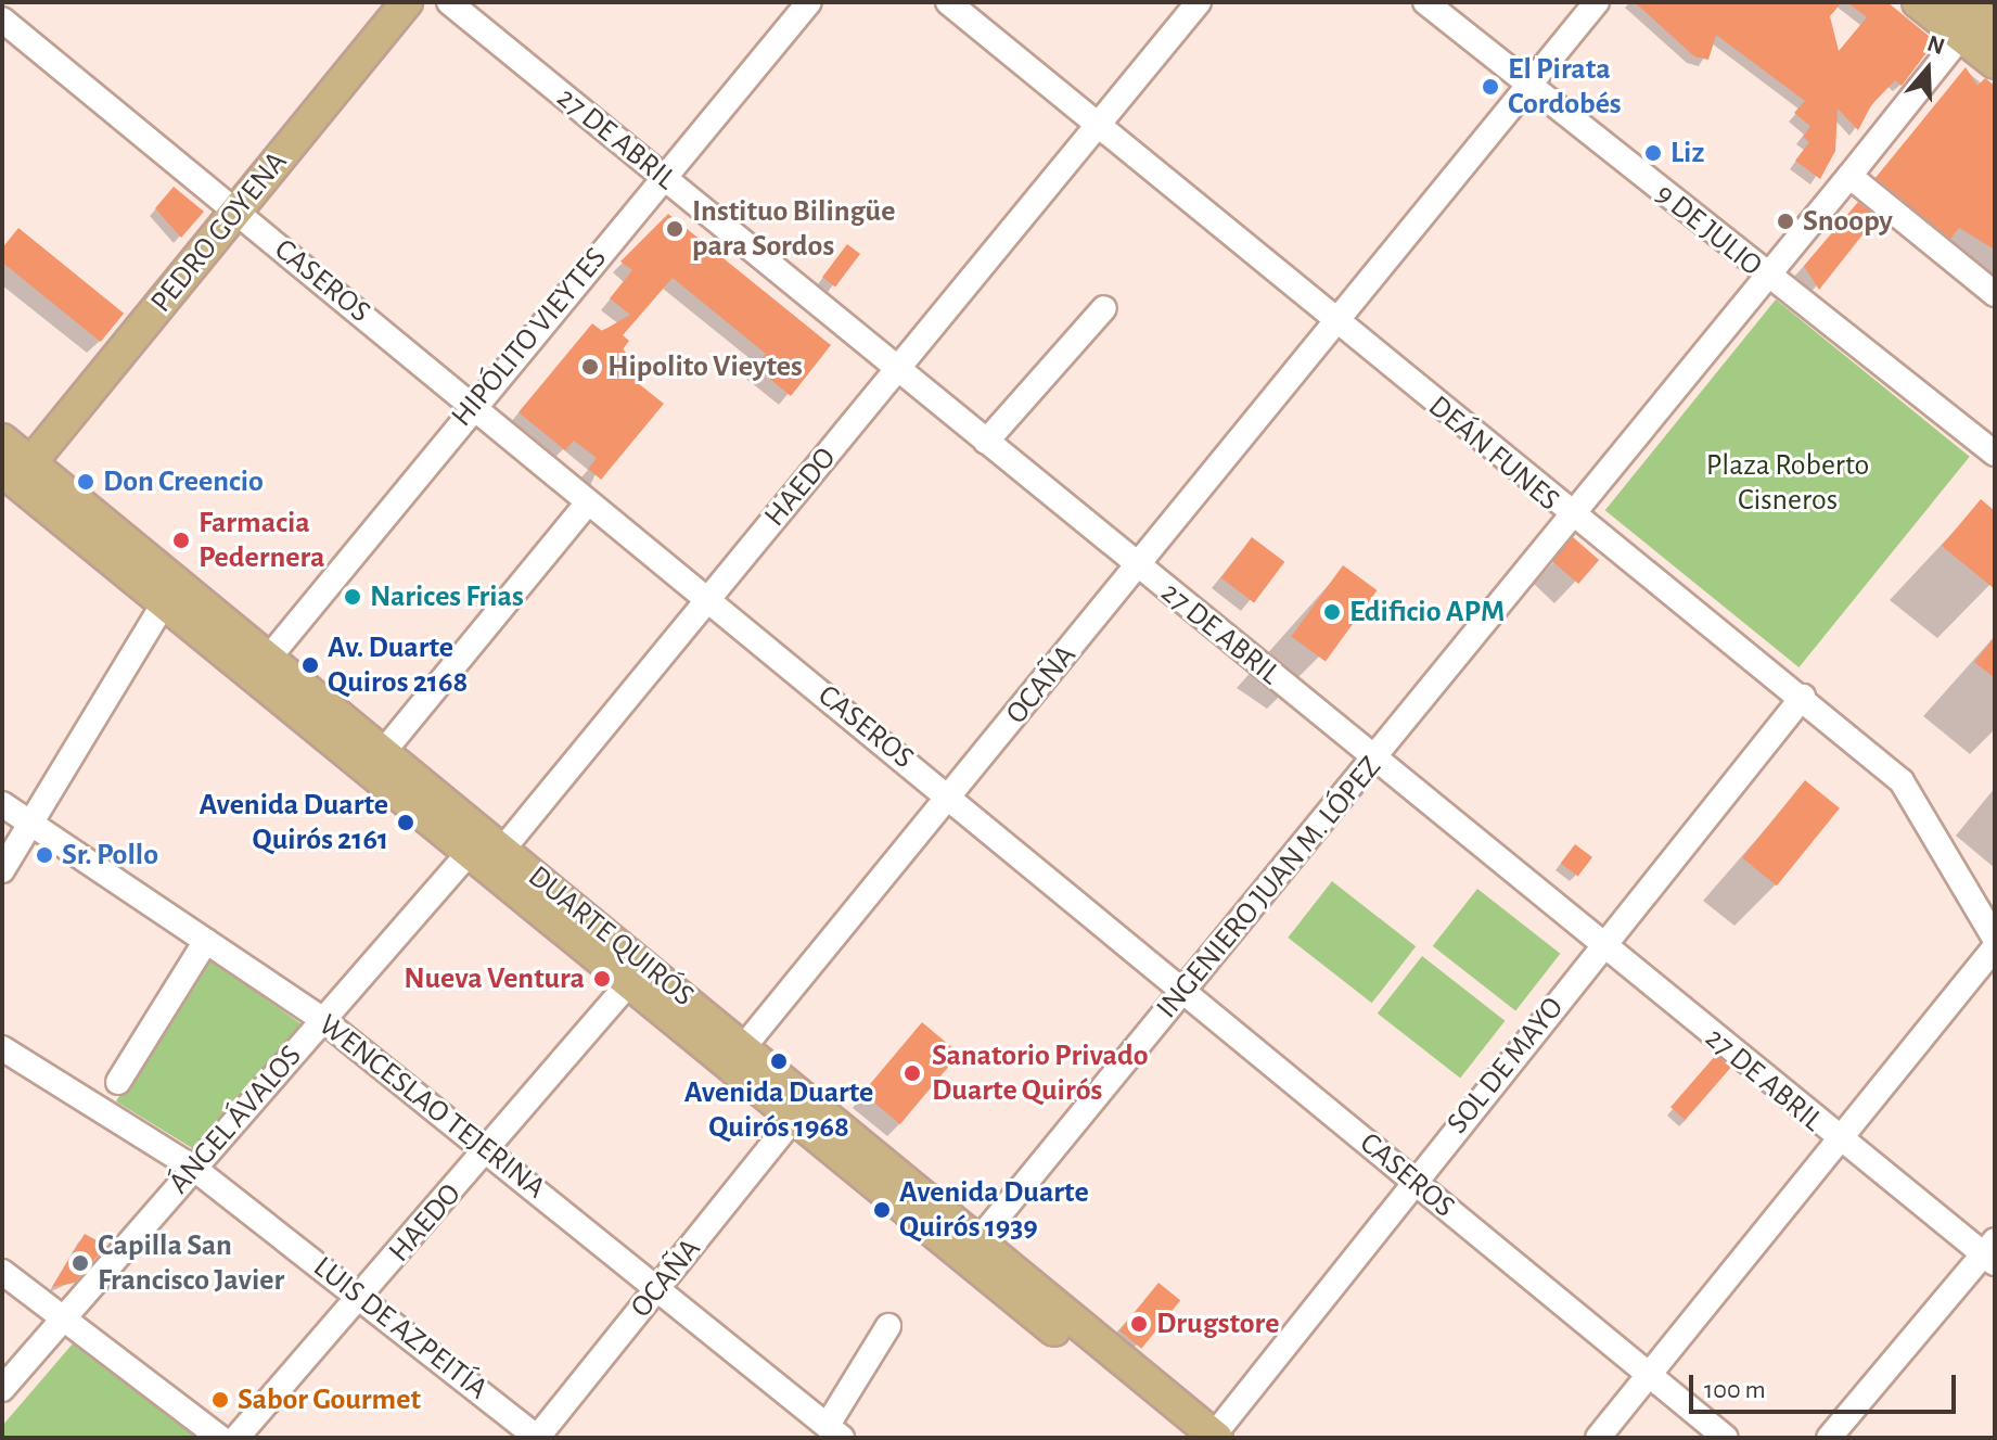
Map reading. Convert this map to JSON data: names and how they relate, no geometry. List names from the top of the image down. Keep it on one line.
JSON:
{"streets":{"main road":["PEDRO GOYENA","DUARTE QUIRÓS"],"street":["27 DE ABRIL","9 DE JULIO","CASEROS","HIPÓLITO VIEYTES","DEÁN FUNES","HAEDO","OCAÑA","INGENIERO JUAN M. LÓPEZ","SOL DE MAYO","WENCESLAO TEJERINA","ÁNGEL ÁVALOS","LUIS DE AZPEITÍA"]},"crossings":[["27 DE ABRIL","HIPÓLITO VIEYTES"],["27 DE ABRIL","HAEDO"],["27 DE ABRIL","OCAÑA"],["27 DE ABRIL","INGENIERO JUAN M. LÓPEZ"],["27 DE ABRIL","SOL DE MAYO"],["9 DE JULIO","OCAÑA"],["9 DE JULIO","INGENIERO JUAN M. LÓPEZ"],["PEDRO GOYENA","CASEROS"],["PEDRO GOYENA","DUARTE QUIRÓS"],["CASEROS","HIPÓLITO VIEYTES"],["CASEROS","HAEDO"],["CASEROS","OCAÑA"],["CASEROS","INGENIERO JUAN M. LÓPEZ"],["CASEROS","SOL DE MAYO"],["HIPÓLITO VIEYTES","DUARTE QUIRÓS"],["DEÁN FUNES","HAEDO"],["DEÁN FUNES","OCAÑA"],["DEÁN FUNES","INGENIERO JUAN M. LÓPEZ"],["DEÁN FUNES","SOL DE MAYO"],["HAEDO","DUARTE QUIRÓS"],["HAEDO","WENCESLAO TEJERINA"],["HAEDO","LUIS DE AZPEITÍA"],["OCAÑA","DUARTE QUIRÓS"],["OCAÑA","WENCESLAO TEJERINA"],["OCAÑA","LUIS DE AZPEITÍA"],["INGENIERO JUAN M. LÓPEZ","DUARTE QUIRÓS"],["DUARTE QUIRÓS","SOL DE MAYO"],["DUARTE QUIRÓS","ÁNGEL ÁVALOS"],["WENCESLAO TEJERINA","ÁNGEL ÁVALOS"],["ÁNGEL ÁVALOS","LUIS DE AZPEITÍA"]],"parks":["Plaza Roberto Cisneros"],"places":["El Pirata Cordobés","Liz","Snoopy","Instituo Bilingüe para Sordos","Hipolito Vieytes","Don Creencio","Farmacia Pedernera","Narices Frias","Edificio APM","Av. Duarte Quiros 2168","Avenida Duarte Quirós 2161","Sr. Pollo","Nueva Ventura","Avenida Duarte Quirós 1968","Sanatorio Privado Duarte Quirós","Avenida Duarte Quirós 1939","Capilla San Francisco Javier","Drugstore","Sabor Gourmet"],"scale_bar":"100 m","north":"top"}
